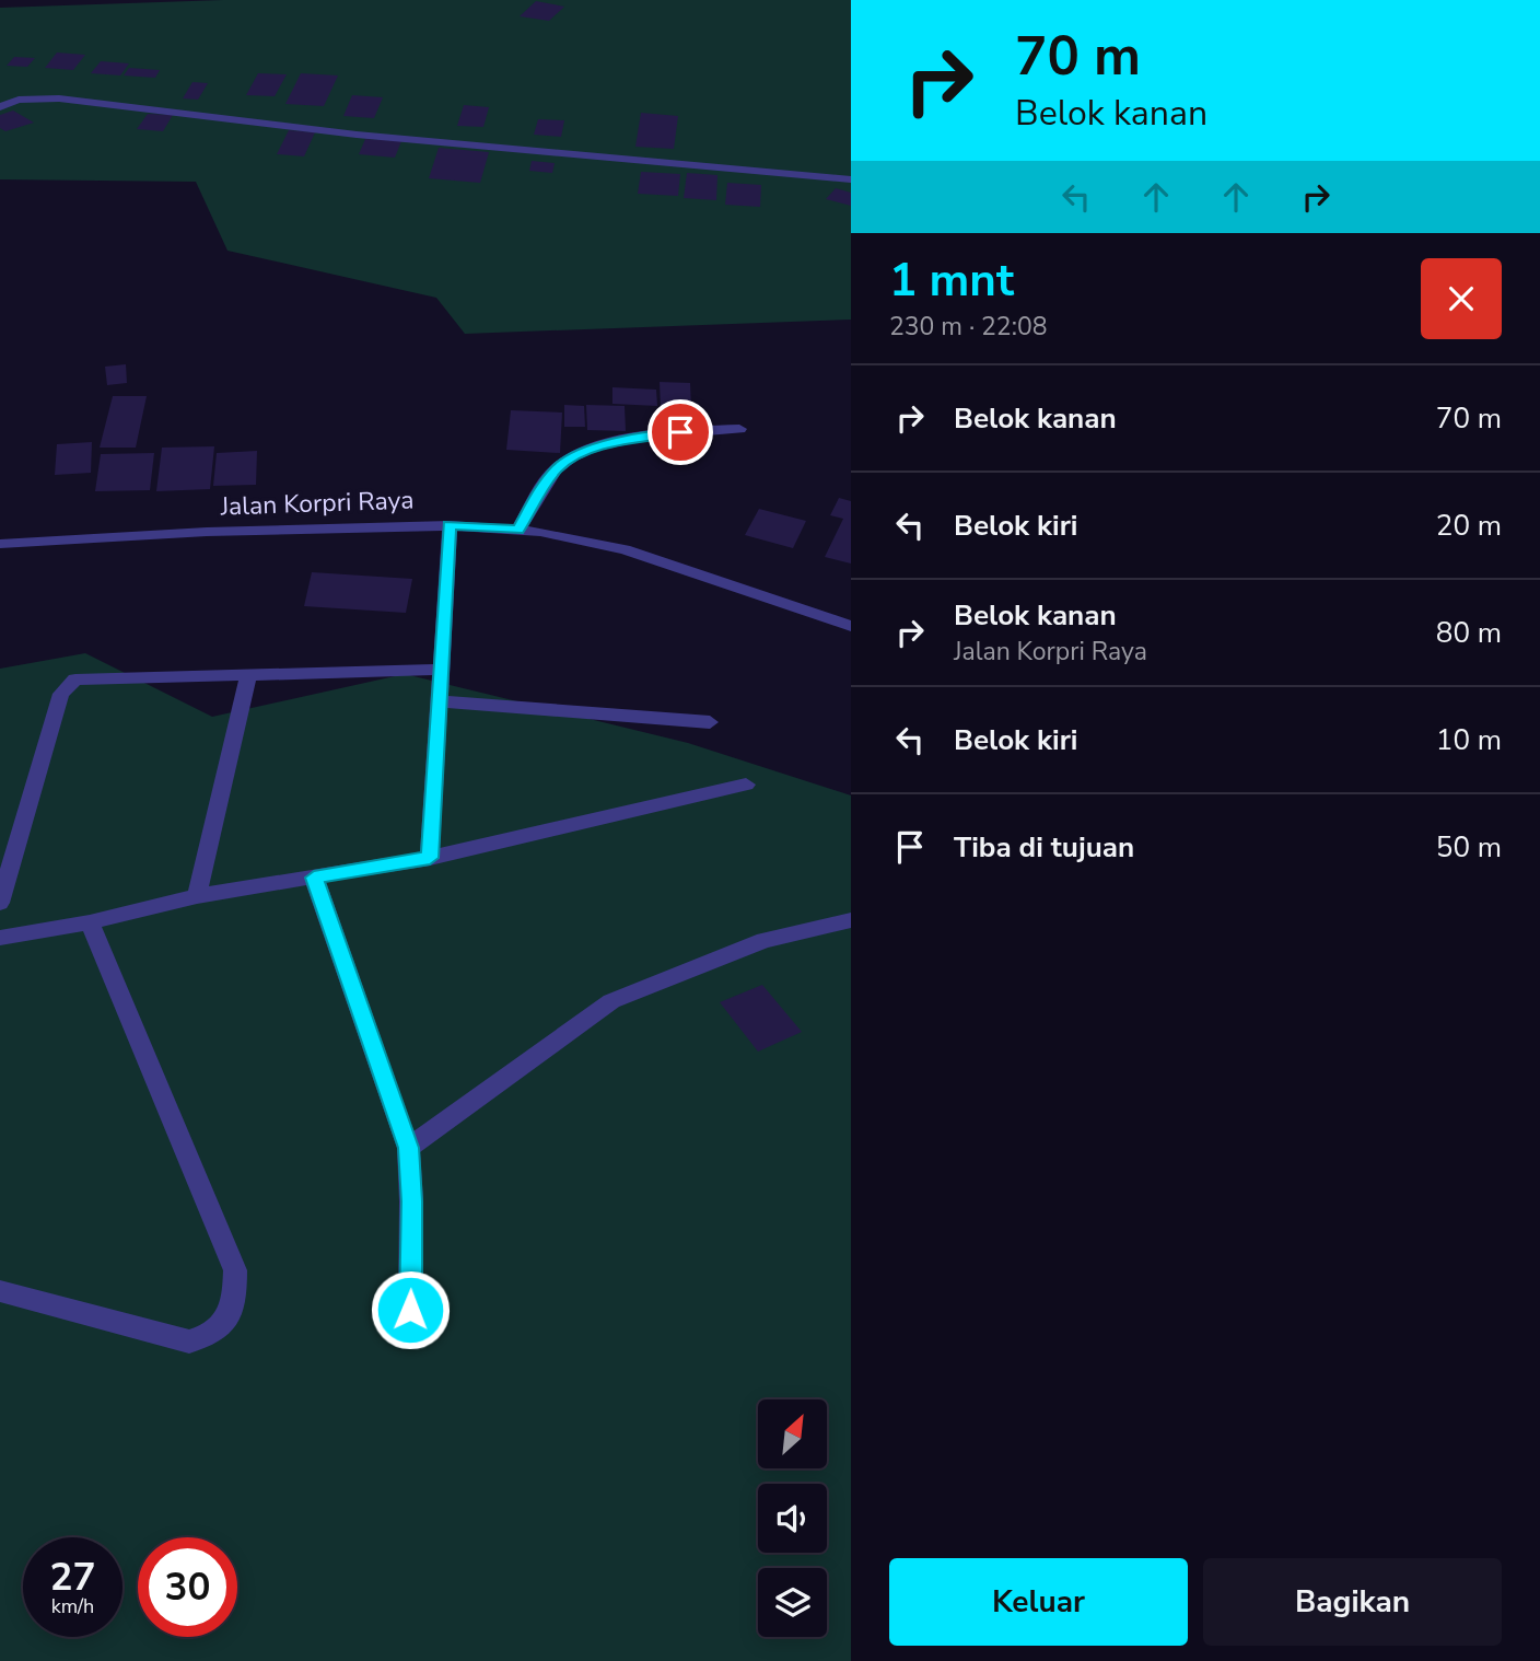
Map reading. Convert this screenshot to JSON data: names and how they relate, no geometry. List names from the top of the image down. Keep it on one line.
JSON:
{"streets":{"street":["Jalan Korpri Raya"]},"north":"top right","page":{"turn":["70 m","Belok kanan"],"heading":["1 mnt","230 m · 22:08"],"list":[{"name":"Belok kanan","value":"70 m"},{"name":"Belok kiri","value":"20 m"},{"name":"Belok kanan","note":"Jalan Korpri Raya","value":"80 m"},{"name":"Belok kiri","value":"10 m"},{"name":"Tiba di tujuan","value":"50 m"}],"speed":"27 km/h","limit":"30","buttons":["Keluar","Bagikan"]}}
